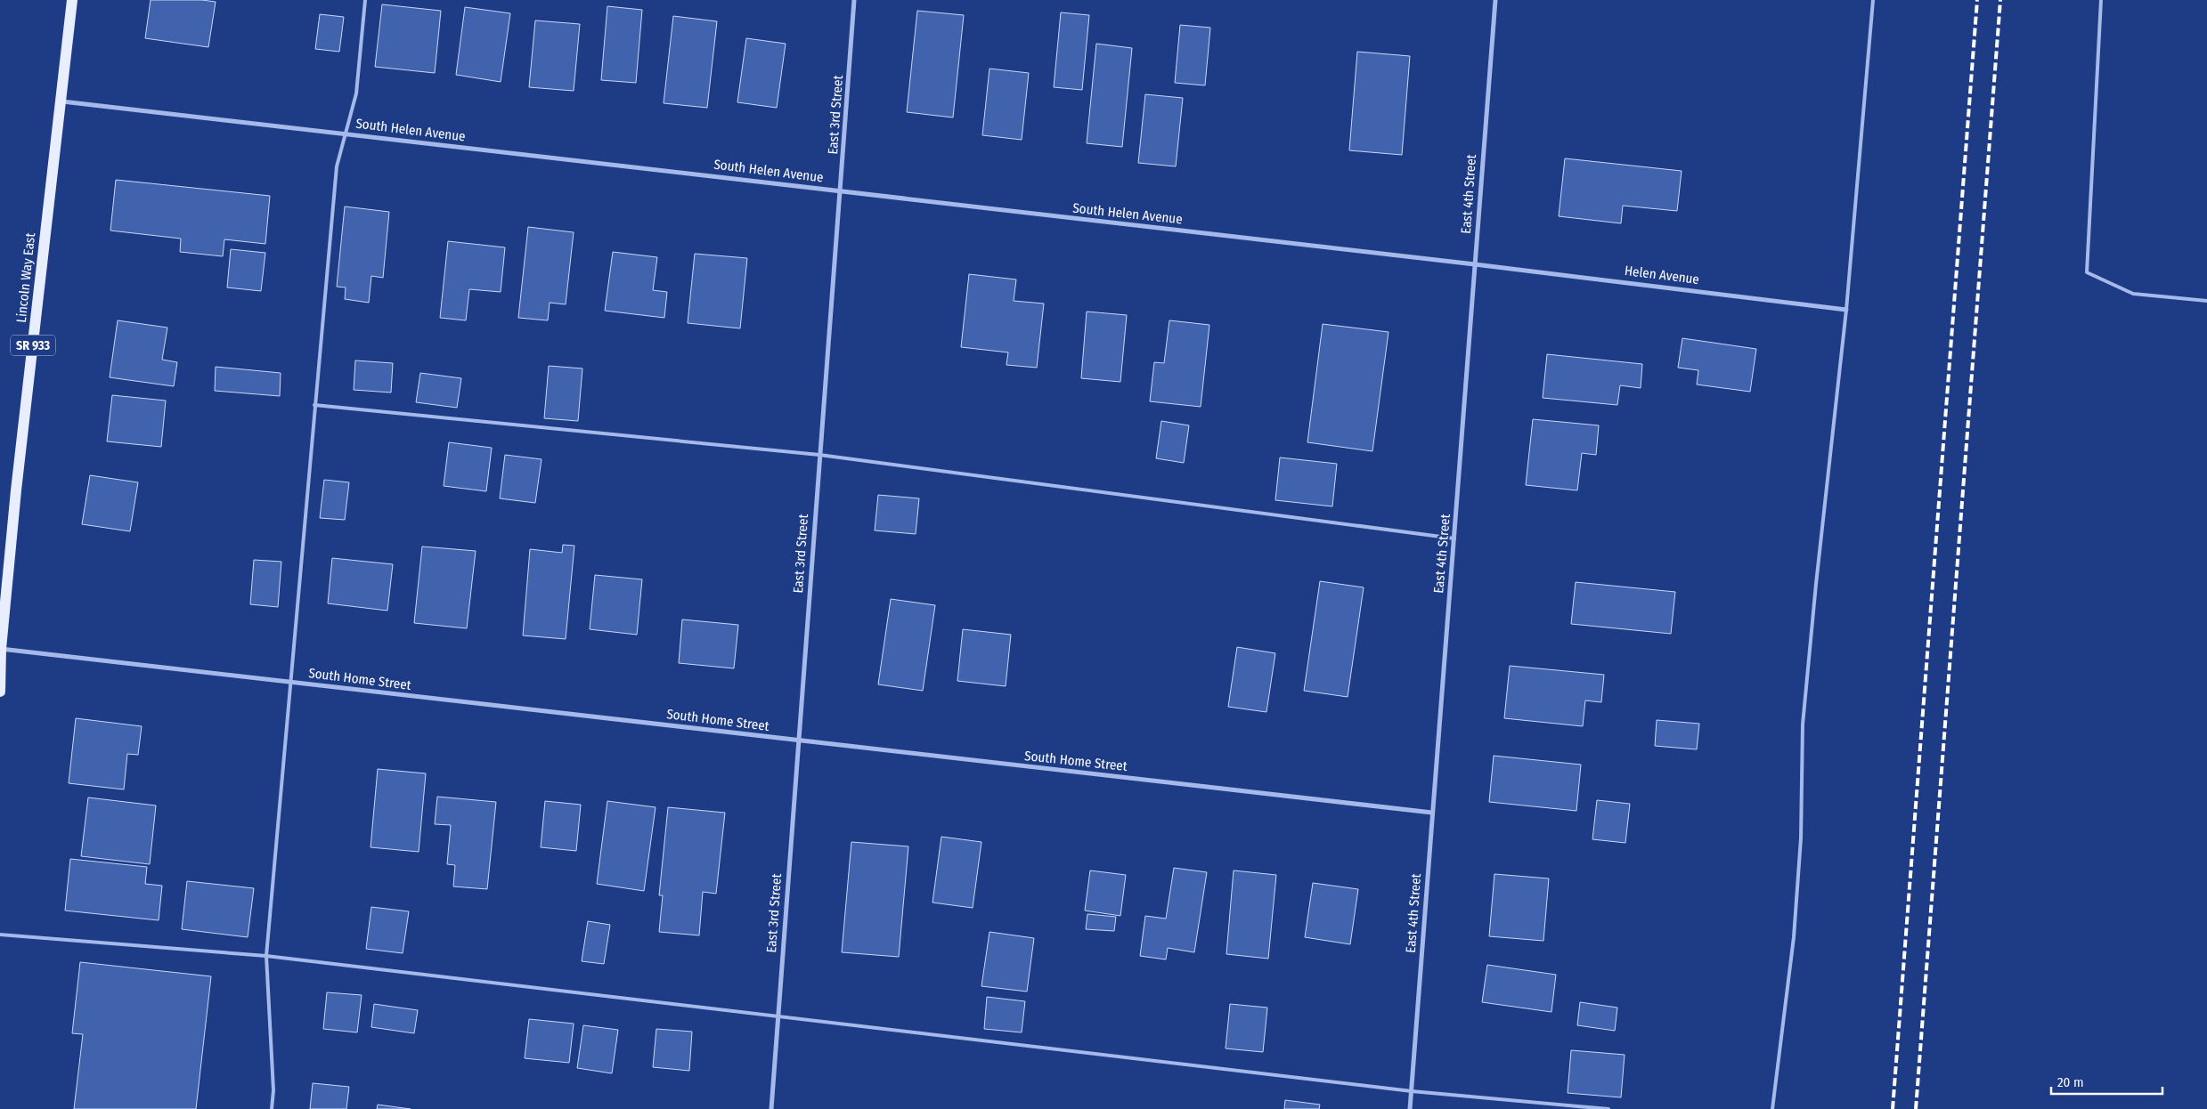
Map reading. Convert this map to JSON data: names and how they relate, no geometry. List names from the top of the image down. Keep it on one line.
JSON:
{"streets":{"main road":["Lincoln Way East","SR 933"],"street":["East 3rd Street","South Helen Avenue","East 4th Street","Helen Avenue","South Home Street"]},"crossings":[["East 3rd Street","South Helen Avenue"],["East 3rd Street","South Home Street"],["South Helen Avenue","East 4th Street"],["South Helen Avenue","Helen Avenue"],["South Helen Avenue","Lincoln Way East"],["East 4th Street","Helen Avenue"],["East 4th Street","South Home Street"],["Lincoln Way East","South Home Street"]],"scale_bar":"20 m"}
